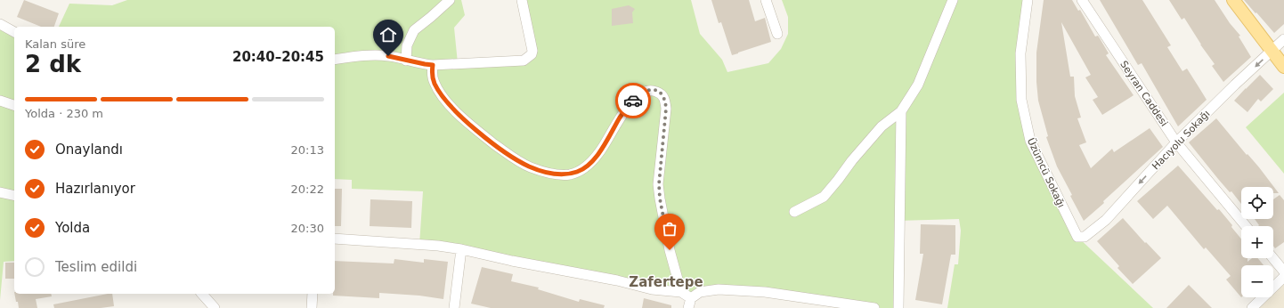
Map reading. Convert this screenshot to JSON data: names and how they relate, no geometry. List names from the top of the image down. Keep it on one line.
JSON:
{"streets":{"street":["Seyran Caddesi","Hacıyolu Sokağı","Üzümcü Sokağı"]},"crossings":[["Seyran Caddesi","Hacıyolu Sokağı"],["Hacıyolu Sokağı","Üzümcü Sokağı"]],"one_way":["Hacıyolu Sokağı"],"districts":["Zafertepe"],"page":{"heading":["2 dk","Kalan süre","20:40–20:45"],"bar":"Yolda · 230 m","list":[["Onaylandı","20:13"],["Hazırlanıyor","20:22"],["Yolda","20:30"],"Teslim edildi"],"map_buttons":["+","−"]}}
